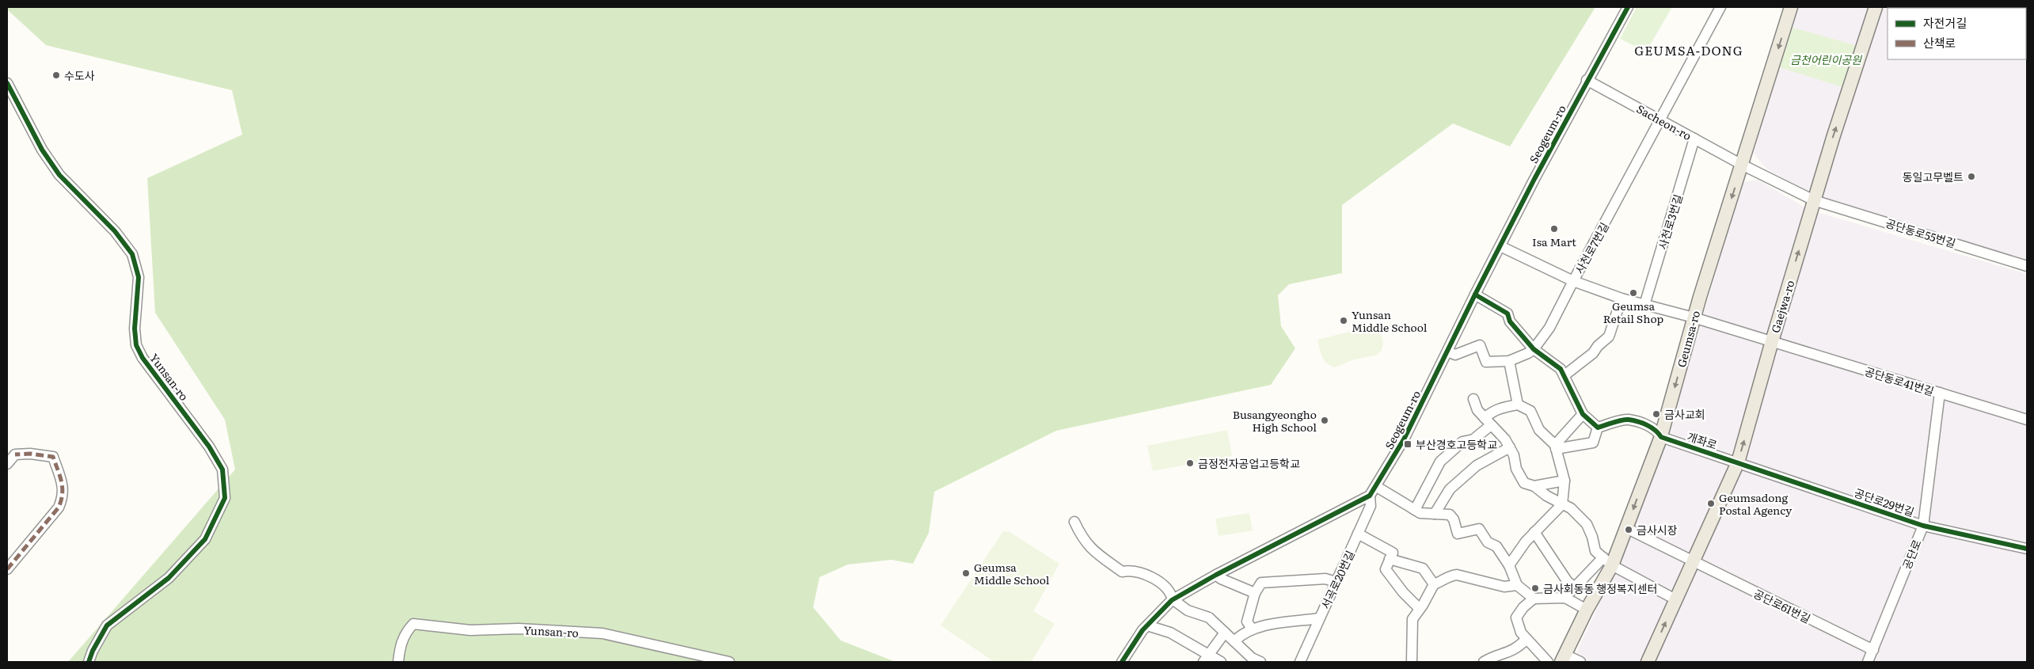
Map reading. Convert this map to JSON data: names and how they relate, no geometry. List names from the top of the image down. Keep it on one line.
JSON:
{"streets":{"main road":["Gaejwa-ro","Geumsa-ro"],"street":["Sacheon-ro","Seogeum-ro","사천로3번길","공단동로55번길","사천로7번길","Yunsan-ro","공단동로41번길","개좌로","공단로29번길","공단로","서곡로20번길","공단로61번길"]},"crossings":[["Sacheon-ro","Seogeum-ro"],["Sacheon-ro","사천로3번길"],["Sacheon-ro","공단동로55번길"],["Sacheon-ro","사천로7번길"],["Sacheon-ro","Gaejwa-ro"],["Sacheon-ro","Geumsa-ro"],["Seogeum-ro","사천로7번길"],["Seogeum-ro","서곡로20번길"],["공단동로55번길","Gaejwa-ro"],["Gaejwa-ro","공단동로41번길"],["Gaejwa-ro","개좌로"],["Gaejwa-ro","공단로29번길"],["Gaejwa-ro","공단로61번길"],["Geumsa-ro","개좌로"],["공단동로41번길","공단로"],["개좌로","공단로29번길"],["공단로29번길","공단로"],["공단로","공단로61번길"]],"one_way":["Gaejwa-ro","Geumsa-ro"],"districts":["GEUMSA-DONG"],"parks":["금천어린이공원"],"places":{"other":["수도사","동일고무벨트","Isa Mart","Geumsa Retail Shop","Yunsan Middle School","금사교회","Busangyeongho High School","금정전자공업고등학교","Geumsadong Postal Agency","금사시장","Geumsa Middle School","금사회동동 행정복지센터"],"transit":["부산경호고등학교"]},"legend":["자전거길","산책로"]}
